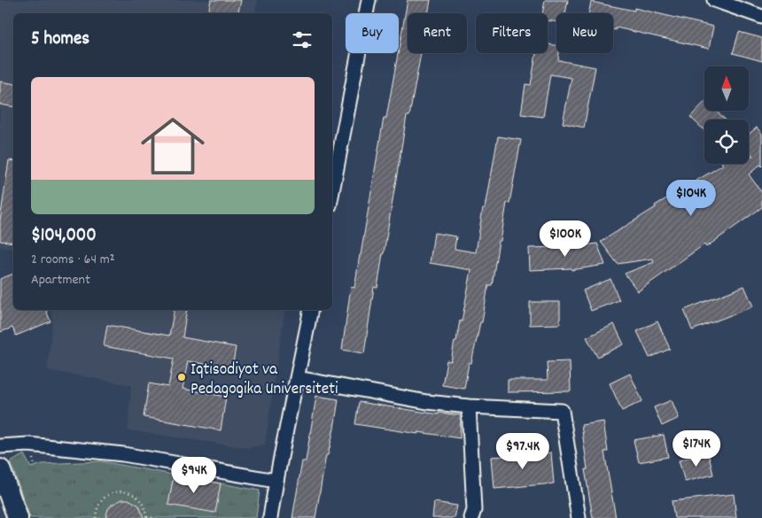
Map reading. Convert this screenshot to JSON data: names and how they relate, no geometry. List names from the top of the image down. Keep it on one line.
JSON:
{"places":["Iqtisodiyot va Pedagogika Universiteti"],"north":"top","page":{"chip":["Buy","Rent","Filters","New"],"heading":"5 homes","list":[{"name":"$104,000","note":"2 rooms · 64 m² · Apartment"}],"price":["$104K","$100K","$174K","$97.4K","$94K"]}}
